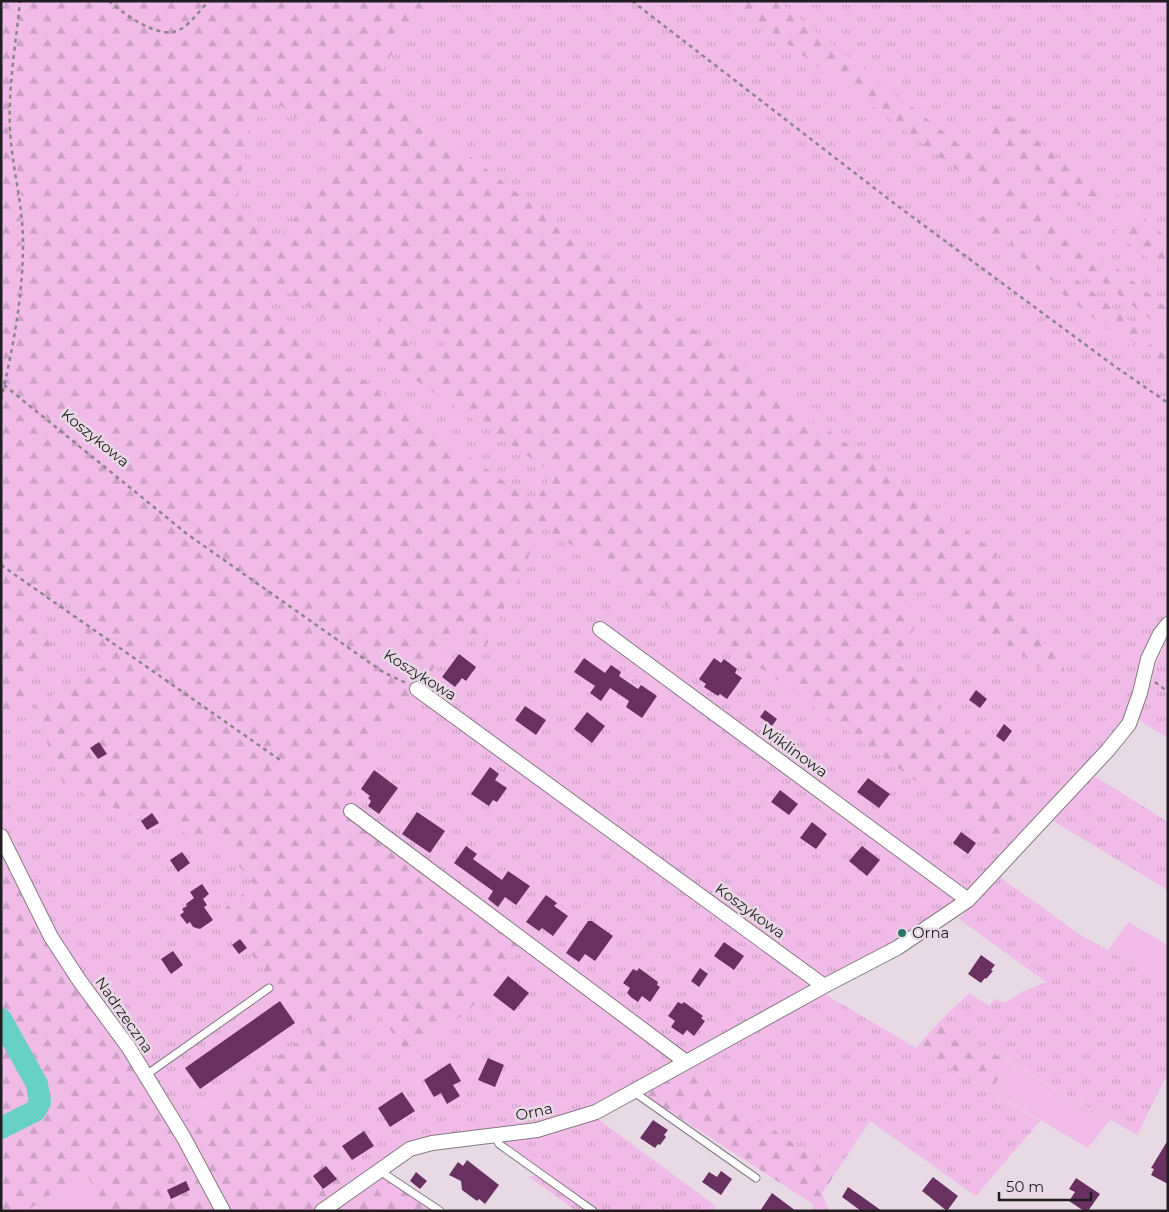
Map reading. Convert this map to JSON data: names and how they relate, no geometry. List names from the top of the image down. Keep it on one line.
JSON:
{"streets":{"street":["Koszykowa","Wiklinowa","Nadrzeczna","Orna"]},"crossings":[["Koszykowa","Orna"],["Wiklinowa","Orna"]],"places":["Orna"],"scale_bar":"50 m"}
